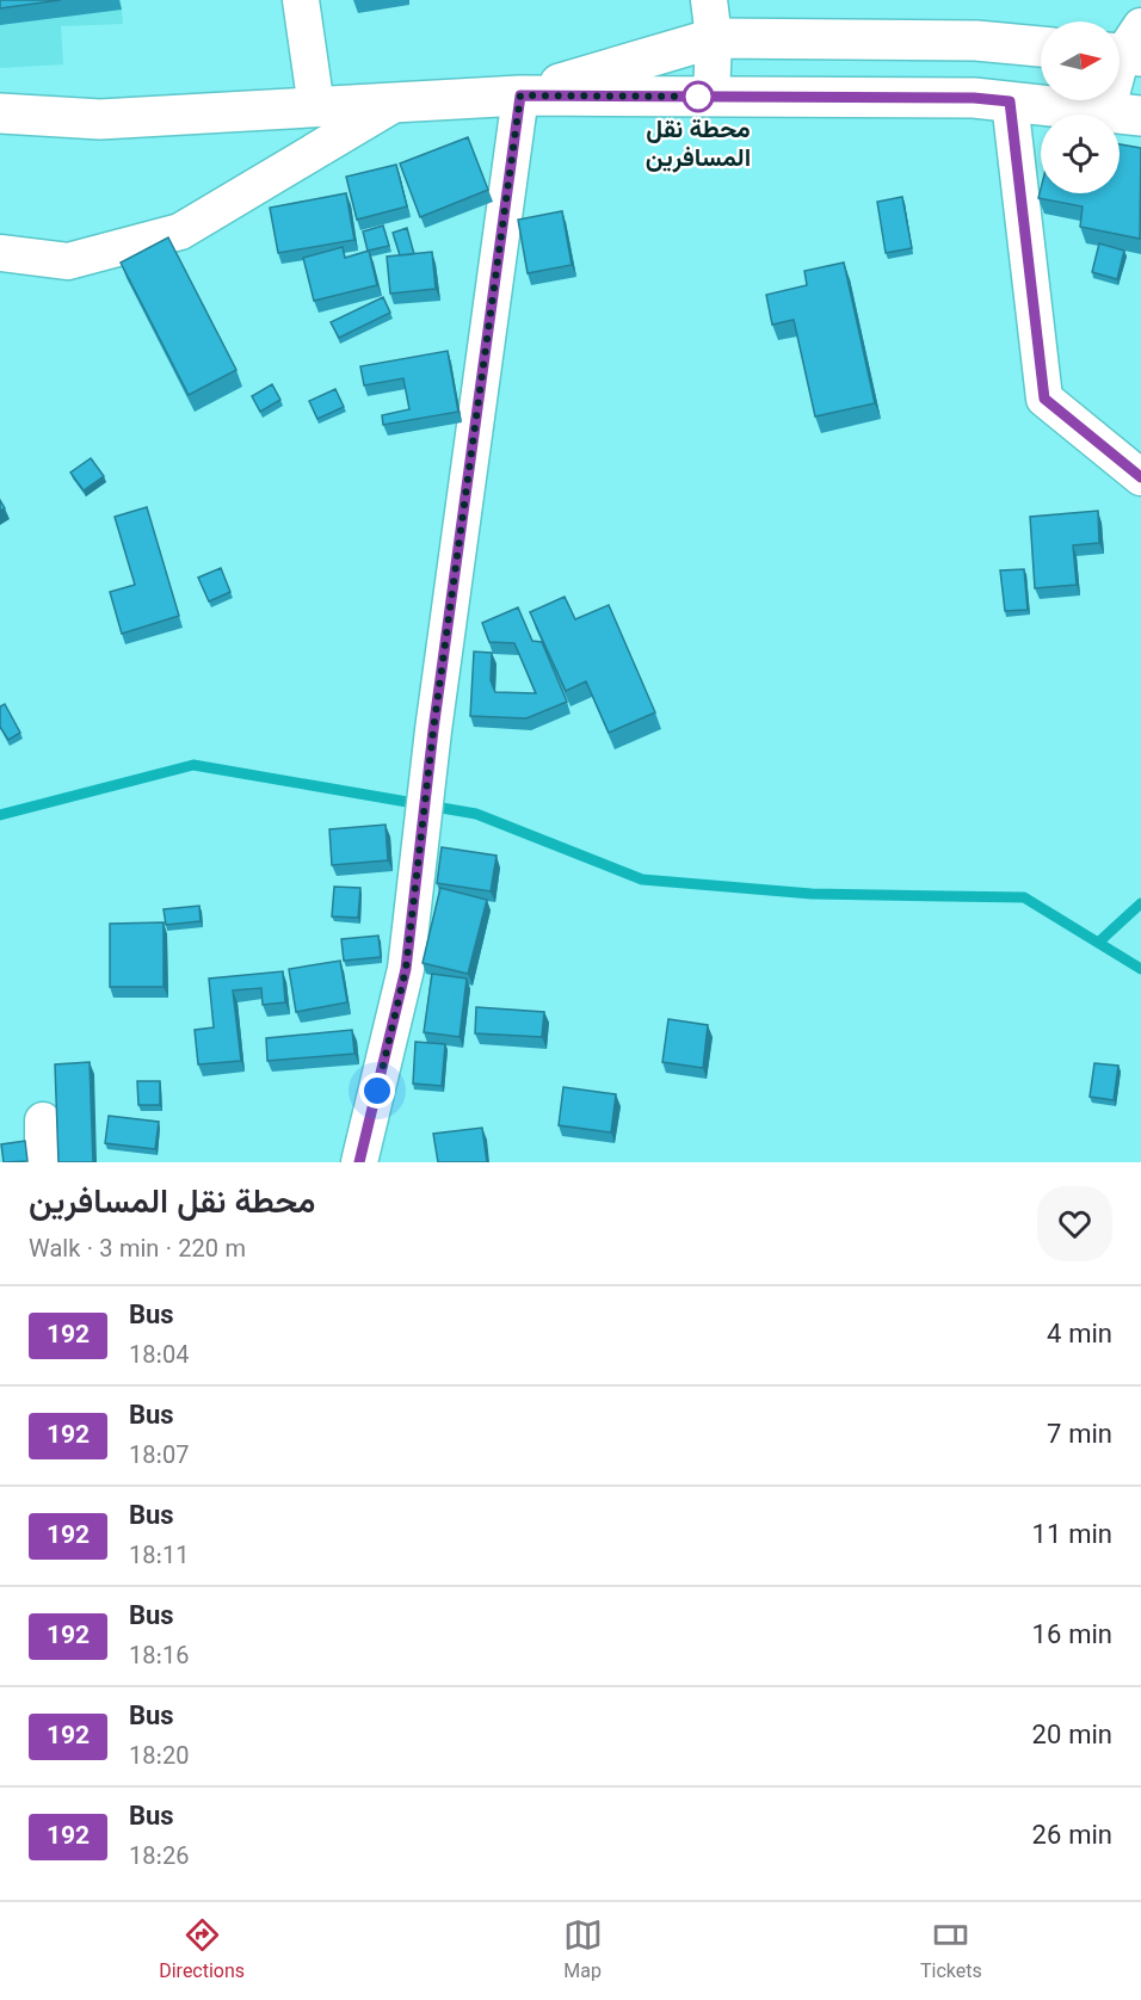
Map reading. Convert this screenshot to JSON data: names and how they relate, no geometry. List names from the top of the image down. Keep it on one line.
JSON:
{"places":["محطة نقل المسافرين"],"lines":["bus line 192"],"north":"right","page":{"heading":["محطة نقل المسافرين","Walk · 3 min · 220 m"],"list":[{"mark":"192","name":"Bus","note":"18:04","value":"4 min"},{"mark":"192","name":"Bus","note":"18:07","value":"7 min"},{"mark":"192","name":"Bus","note":"18:11","value":"11 min"},{"mark":"192","name":"Bus","note":"18:16","value":"16 min"},{"mark":"192","name":"Bus","note":"18:20","value":"20 min"},{"mark":"192","name":"Bus","note":"18:26","value":"26 min"}],"tabs":["Directions","Map","Tickets"]}}
